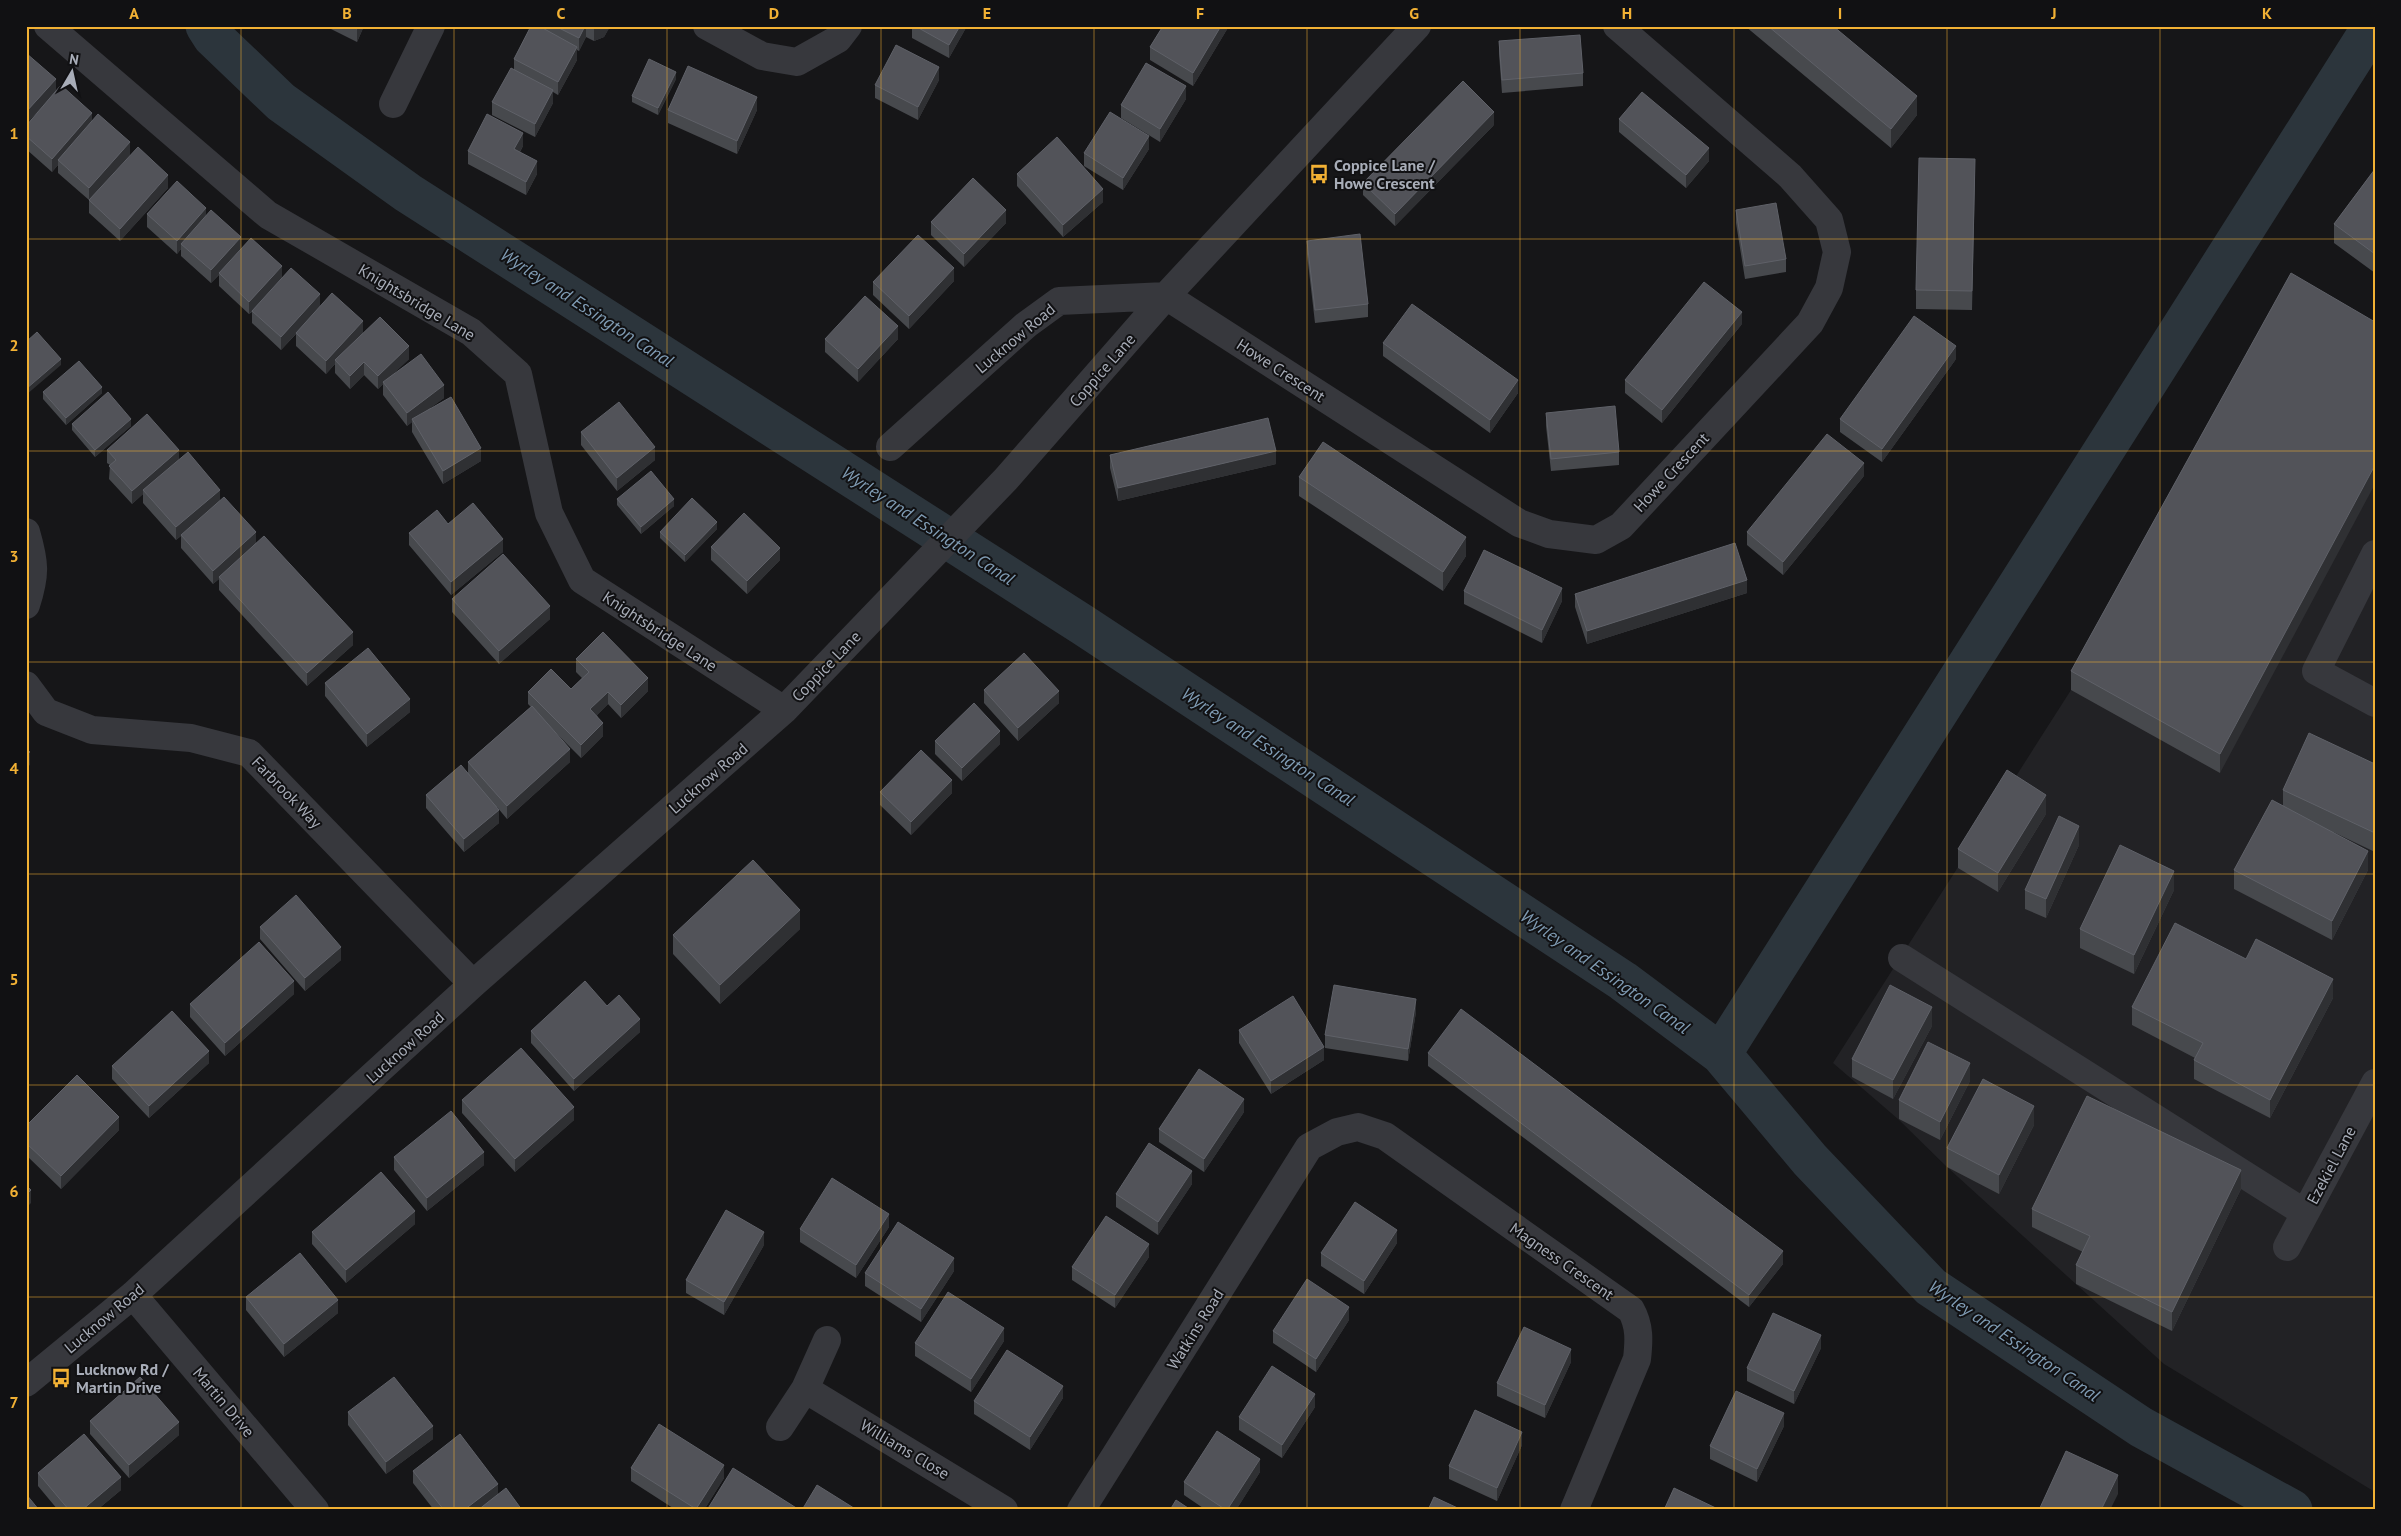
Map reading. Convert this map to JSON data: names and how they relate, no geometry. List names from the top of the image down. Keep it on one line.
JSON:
{"streets":{"street":["Knightsbridge Lane","Lucknow Road","Coppice Lane","Howe Crescent","Farbrook Way","Ezekiel Lane","Magness Crescent","Watkins Road","Martin Drive","Williams Close"]},"crossings":[["Knightsbridge Lane","Lucknow Road"],["Knightsbridge Lane","Coppice Lane"],["Lucknow Road","Coppice Lane"],["Lucknow Road","Howe Crescent"],["Lucknow Road","Farbrook Way"],["Lucknow Road","Martin Drive"],["Coppice Lane","Howe Crescent"],["Magness Crescent","Watkins Road"]],"water":["Wyrley and Essington Canal"],"places":{"bus stop":["Coppice Lane / Howe Crescent","Lucknow Rd / Martin Drive"]},"north":"top","grid":{"columns":["A","B","C","D","E","F","G","H","I","J","K"],"rows":["1","2","3","4","5","6","7"]}}
